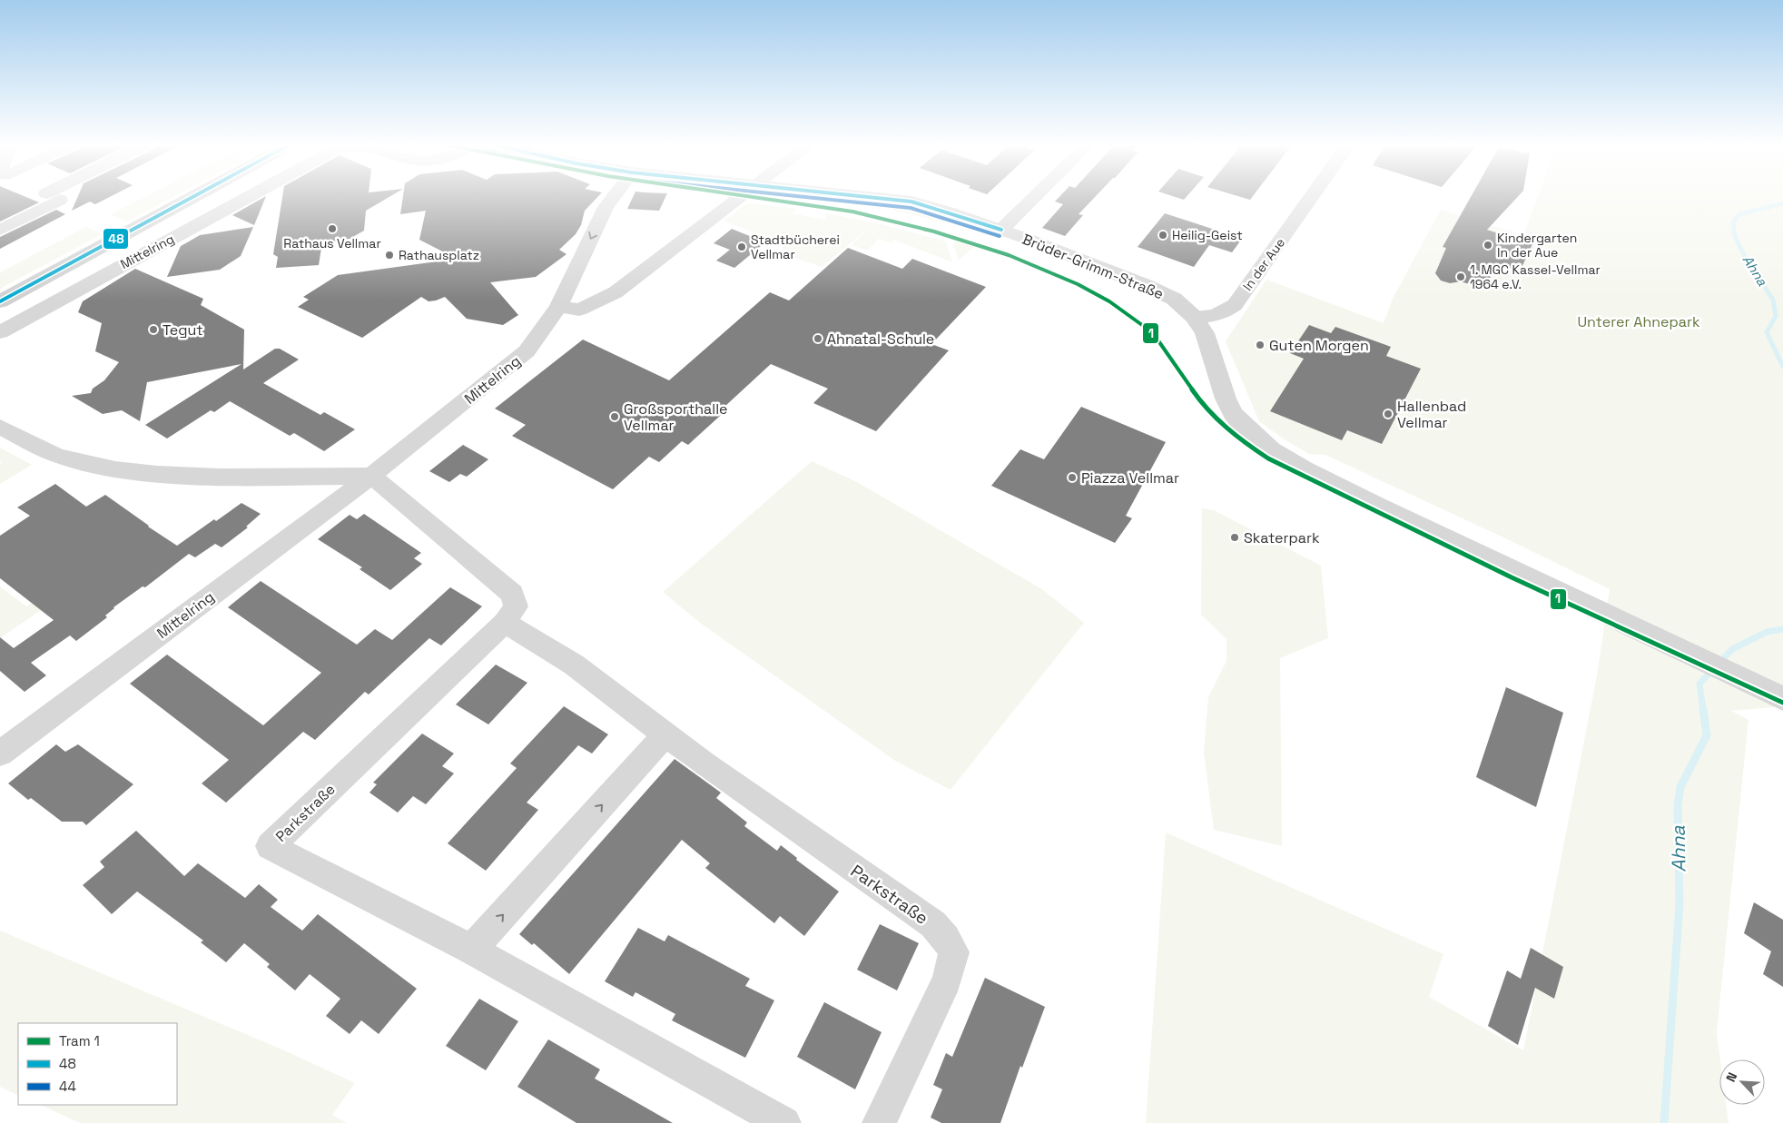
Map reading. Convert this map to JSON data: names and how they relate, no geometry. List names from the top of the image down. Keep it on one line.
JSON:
{"streets":{"street":["Mittelring","In der Aue","Brüder-Grimm-Straße","Parkstraße"]},"crossings":[["Mittelring","Parkstraße"],["In der Aue","Brüder-Grimm-Straße"]],"water":["Ahna"],"parks":["Unterer Ahnepark"],"places":["Rathaus Vellmar","Heilig-Geist","Kindergarten In der Aue","Stadtbücherei Vellmar","Rathausplatz","1. MGC Kassel-Vellmar 1964 e.V.","Tegut","Ahnatal-Schule","Guten Morgen","Hallenbad Vellmar","Großsporthalle Vellmar","Piazza Vellmar","Skaterpark"],"lines":["tram line 1","transit line 48","transit line 44"],"legend":["Tram 1","48","44"],"north":"top left"}
